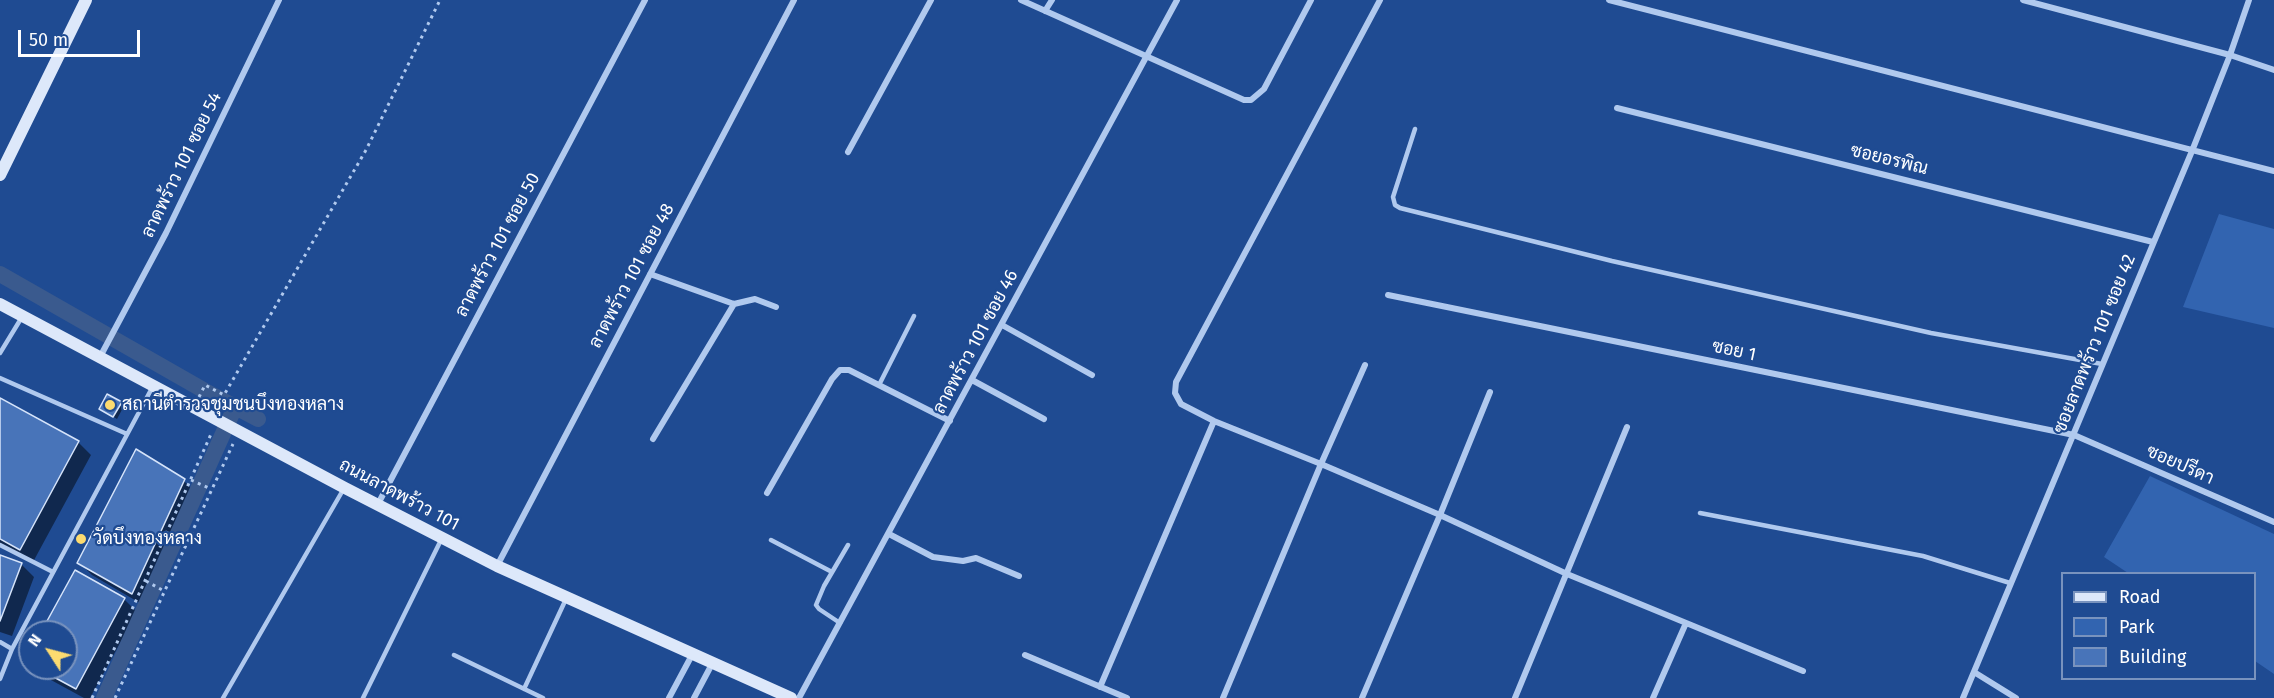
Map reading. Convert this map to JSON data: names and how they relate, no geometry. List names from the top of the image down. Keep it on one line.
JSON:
{"streets":{"street":["ซอยอรพิณ","ลาดพร้าว 101 ซอย 54","ลาดพร้าว 101 ซอย 50","ลาดพร้าว 101 ซอย 48","ลาดพร้าว 101 ซอย 46","ซอยลาดพร้าว 101 ซอย 42","ซอย 1","ซอยปรีดา","ถนนลาดพร้าว 101"]},"crossings":[["ซอยอรพิณ","ซอยลาดพร้าว 101 ซอย 42"],["ลาดพร้าว 101 ซอย 54","ถนนลาดพร้าว 101"],["ลาดพร้าว 101 ซอย 50","ถนนลาดพร้าว 101"],["ลาดพร้าว 101 ซอย 48","ถนนลาดพร้าว 101"],["ซอยลาดพร้าว 101 ซอย 42","ซอย 1"],["ซอยลาดพร้าว 101 ซอย 42","ซอยปรีดา"],["ซอย 1","ซอยปรีดา"]],"places":["สถานีตำรวจชุมชนบึงทองหลาง","วัดบึงทองหลาง"],"legend":["Road","Park","Building"],"scale_bar":"50 m","north":"top left"}
